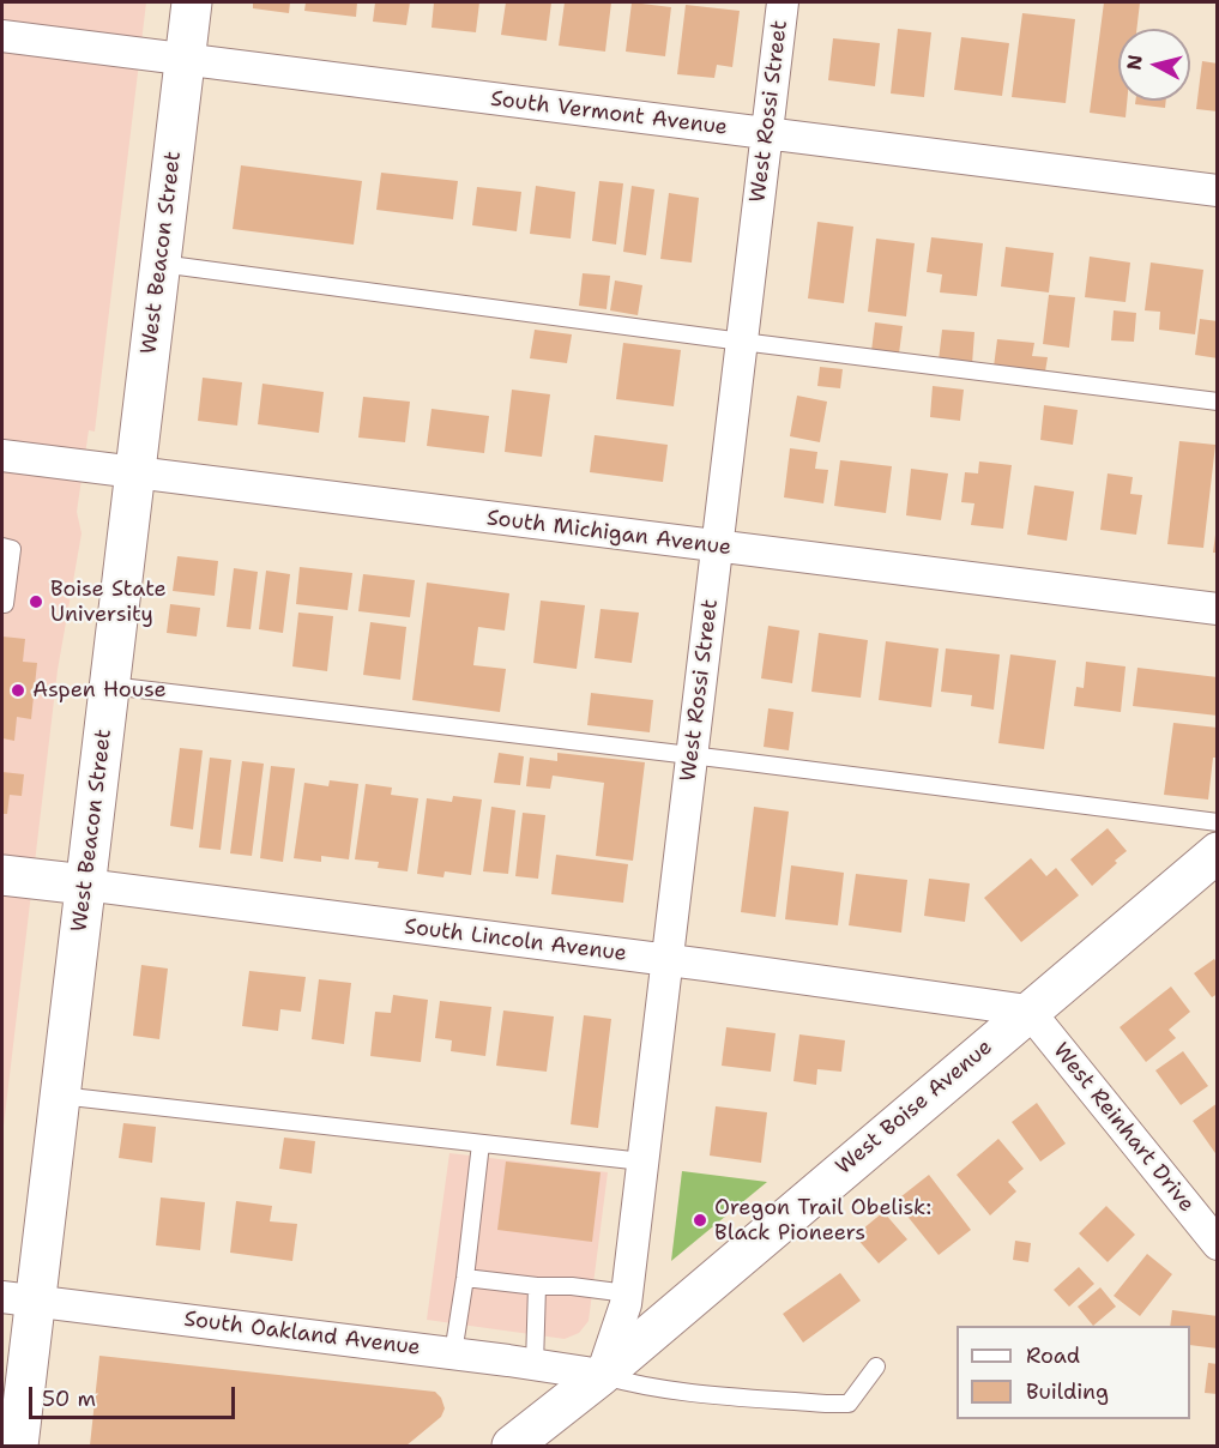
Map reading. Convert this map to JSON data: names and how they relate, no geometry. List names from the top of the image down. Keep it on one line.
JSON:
{"streets":{"street":["West Rossi Street","South Vermont Avenue","West Beacon Street","South Michigan Avenue","South Lincoln Avenue","West Boise Avenue","West Reinhart Drive","South Oakland Avenue"]},"crossings":[["West Rossi Street","South Vermont Avenue"],["West Rossi Street","South Michigan Avenue"],["West Rossi Street","South Lincoln Avenue"],["West Rossi Street","West Boise Avenue"],["West Rossi Street","South Oakland Avenue"],["South Vermont Avenue","West Beacon Street"],["West Beacon Street","South Michigan Avenue"],["West Beacon Street","South Lincoln Avenue"],["West Beacon Street","South Oakland Avenue"],["South Lincoln Avenue","West Boise Avenue"],["South Lincoln Avenue","West Reinhart Drive"],["West Boise Avenue","West Reinhart Drive"],["West Boise Avenue","South Oakland Avenue"]],"places":["Boise State University","Aspen House","Oregon Trail Obelisk: Black Pioneers"],"legend":["Road","Building"],"scale_bar":"50 m","north":"left"}
